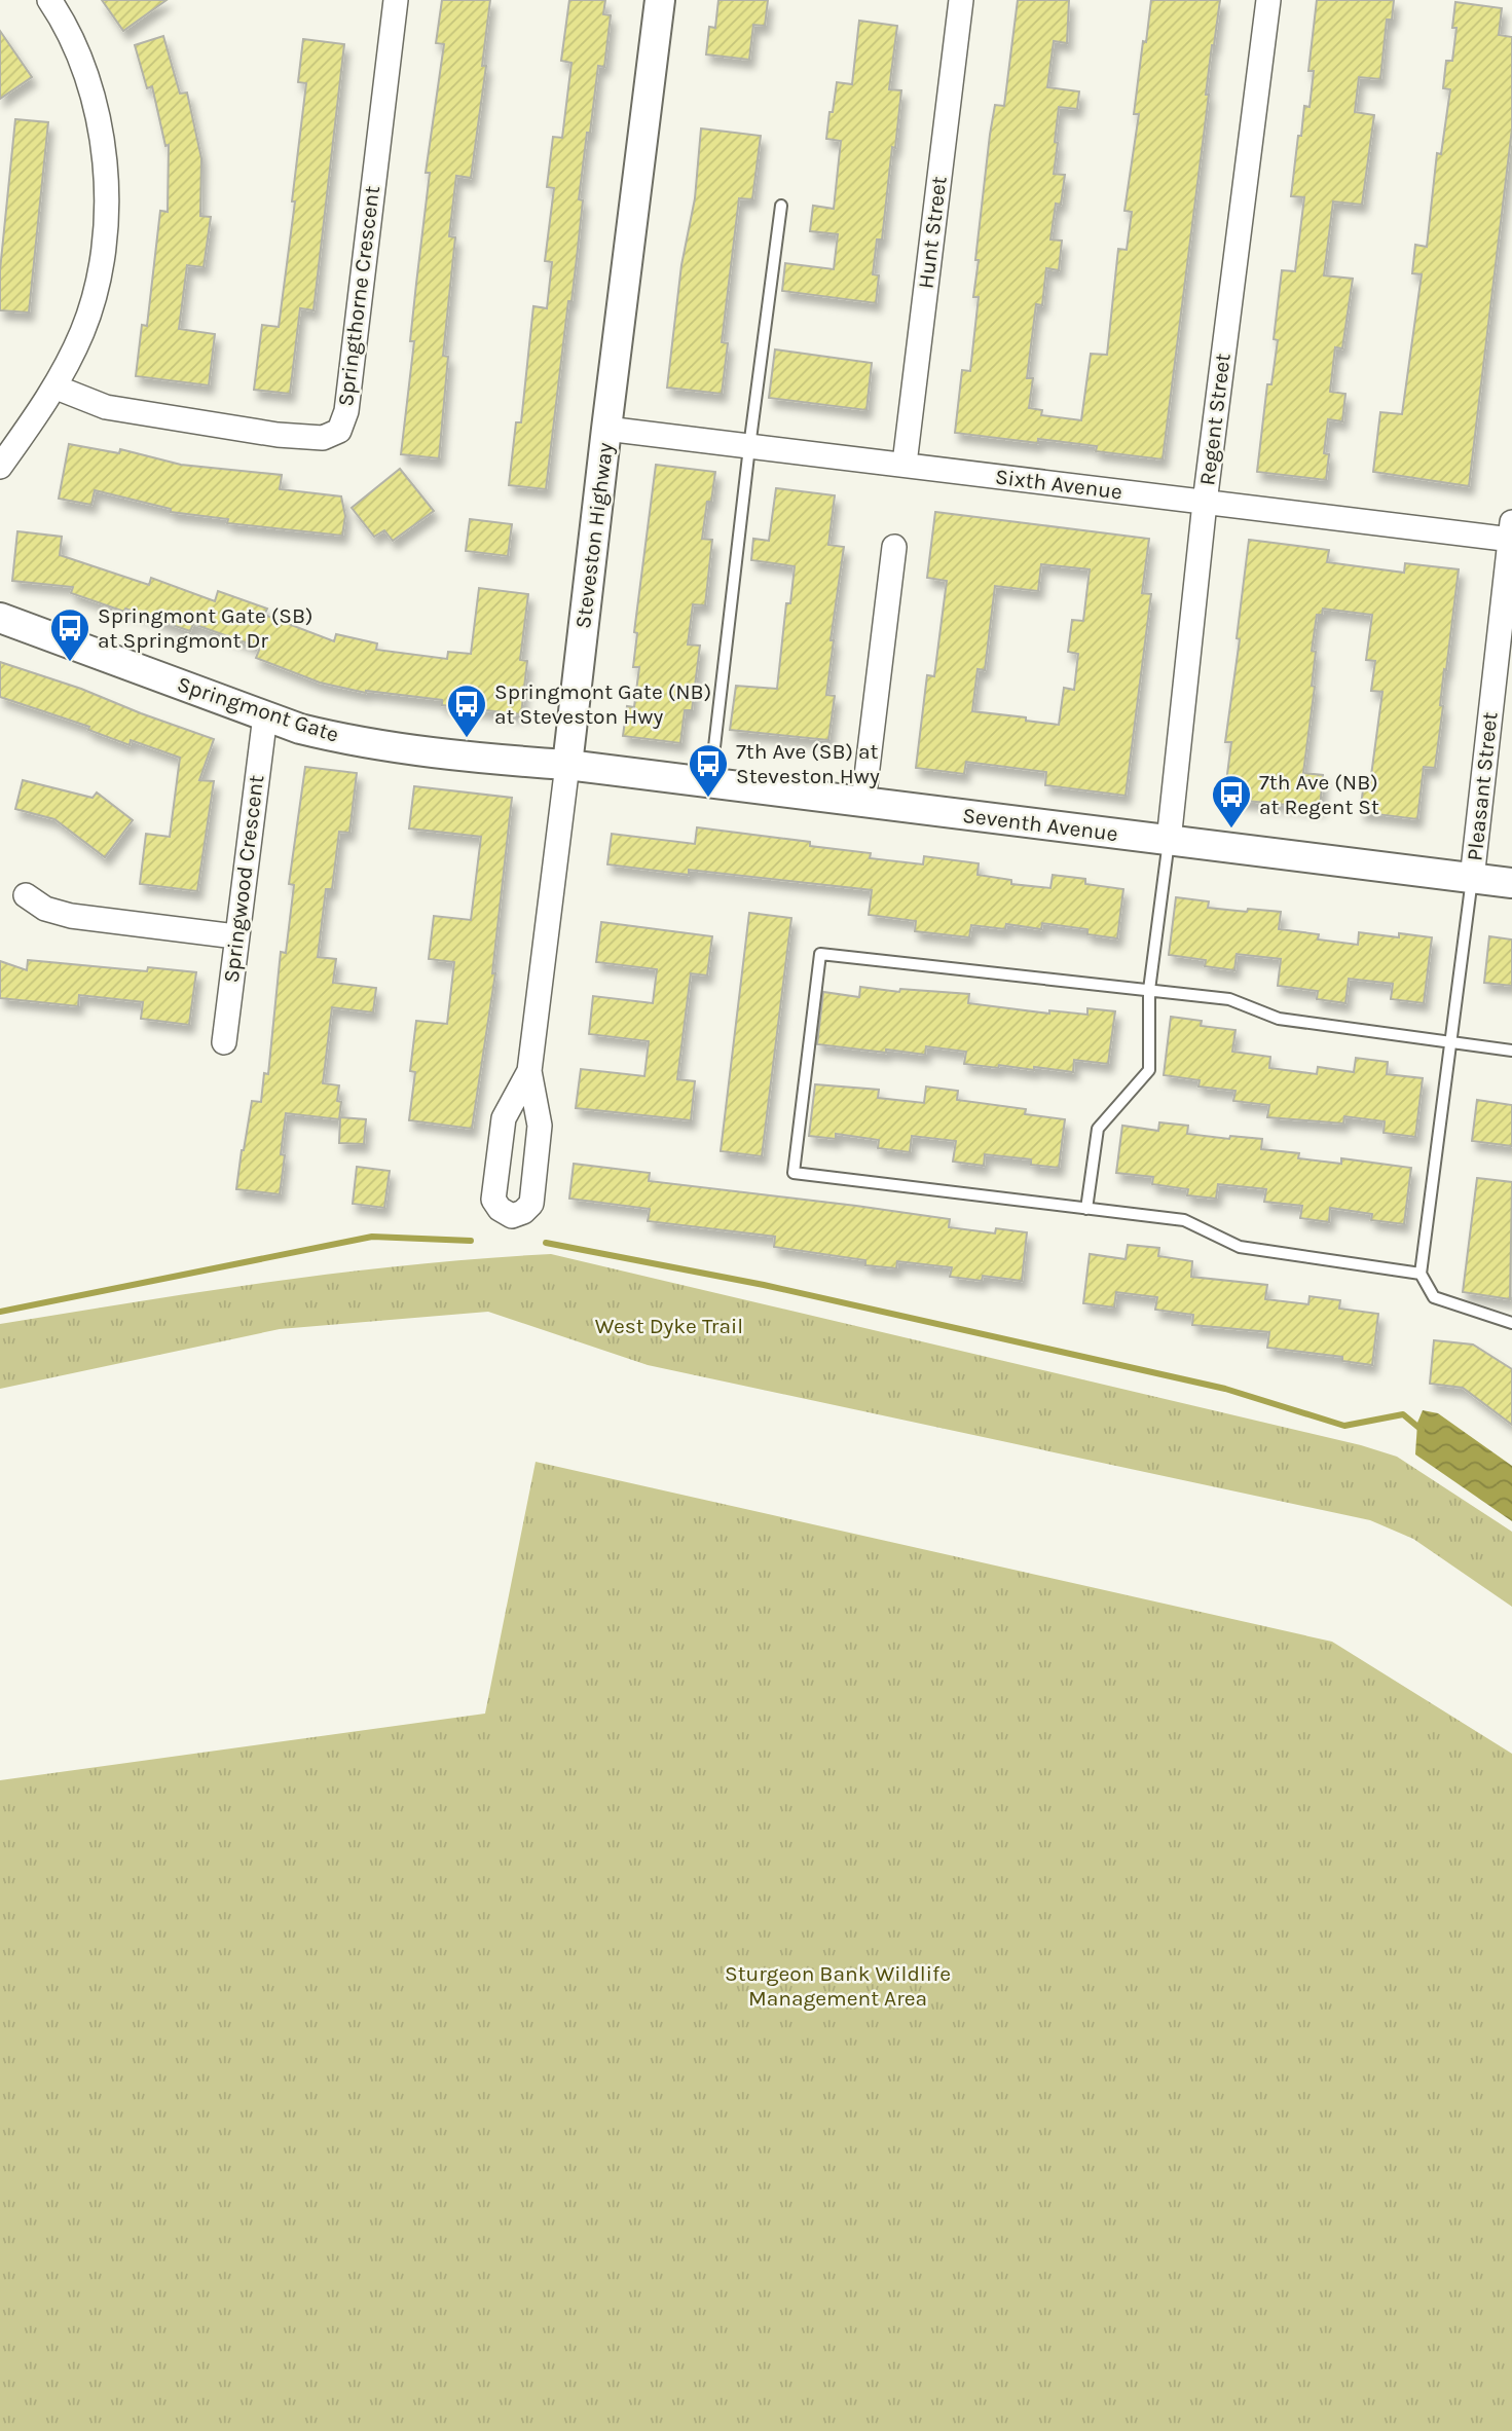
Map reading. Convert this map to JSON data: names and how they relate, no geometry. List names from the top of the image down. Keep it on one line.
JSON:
{"streets":{"street":["Hunt Street","Springthorne Crescent","Regent Street","Sixth Avenue","Steveston Highway","Springmont Gate","Pleasant Street","Seventh Avenue","Springwood Crescent"]},"crossings":[["Hunt Street","Sixth Avenue"],["Regent Street","Sixth Avenue"],["Regent Street","Seventh Avenue"],["Sixth Avenue","Steveston Highway"],["Sixth Avenue","Pleasant Street"],["Steveston Highway","Springmont Gate"],["Steveston Highway","Seventh Avenue"],["Springmont Gate","Seventh Avenue"],["Springmont Gate","Springwood Crescent"],["Pleasant Street","Seventh Avenue"]],"parks":["West Dyke Trail","Sturgeon Bank Wildlife Management Area"],"places":{"bus stop":["Springmont Gate (SB) at Springmont Dr","Springmont Gate (NB) at Steveston Hwy","7th Ave (SB) at Steveston Hwy","7th Ave (NB) at Regent St"]}}
